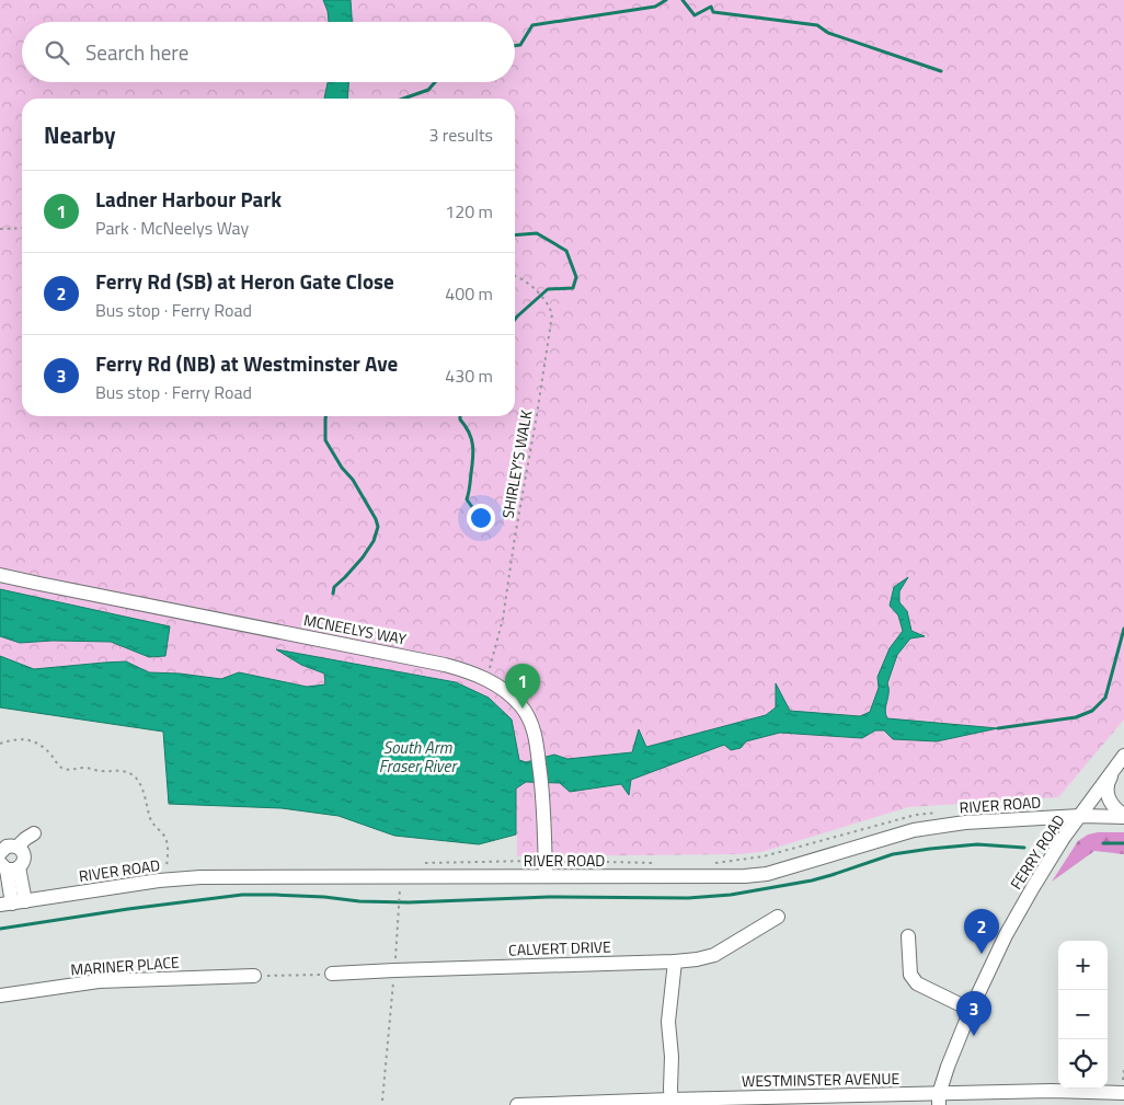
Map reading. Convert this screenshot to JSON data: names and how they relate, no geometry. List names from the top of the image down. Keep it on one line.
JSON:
{"streets":{"street":["MCNEELYS WAY","RIVER ROAD","FERRY ROAD","CALVERT DRIVE","MARINER PLACE","WESTMINSTER AVENUE"],"path":["SHIRLEY'S WALK"]},"crossings":[["SHIRLEY'S WALK","MCNEELYS WAY"],["MCNEELYS WAY","RIVER ROAD"],["RIVER ROAD","FERRY ROAD"],["FERRY ROAD","WESTMINSTER AVENUE"]],"water":["South Arm Fraser River"],"page":{"search":"Search here","heading":["Nearby","3 results"],"list":[{"mark":"1","name":"Ladner Harbour Park","note":"Park · McNeelys Way","value":"120 m"},{"mark":"2","name":"Ferry Rd (SB) at Heron Gate Close","note":"Bus stop · Ferry Road","value":"400 m"},{"mark":"3","name":"Ferry Rd (NB) at Westminster Ave","note":"Bus stop · Ferry Road","value":"430 m"}],"pins":["1","2","3"],"map_buttons":["+","−"]}}
